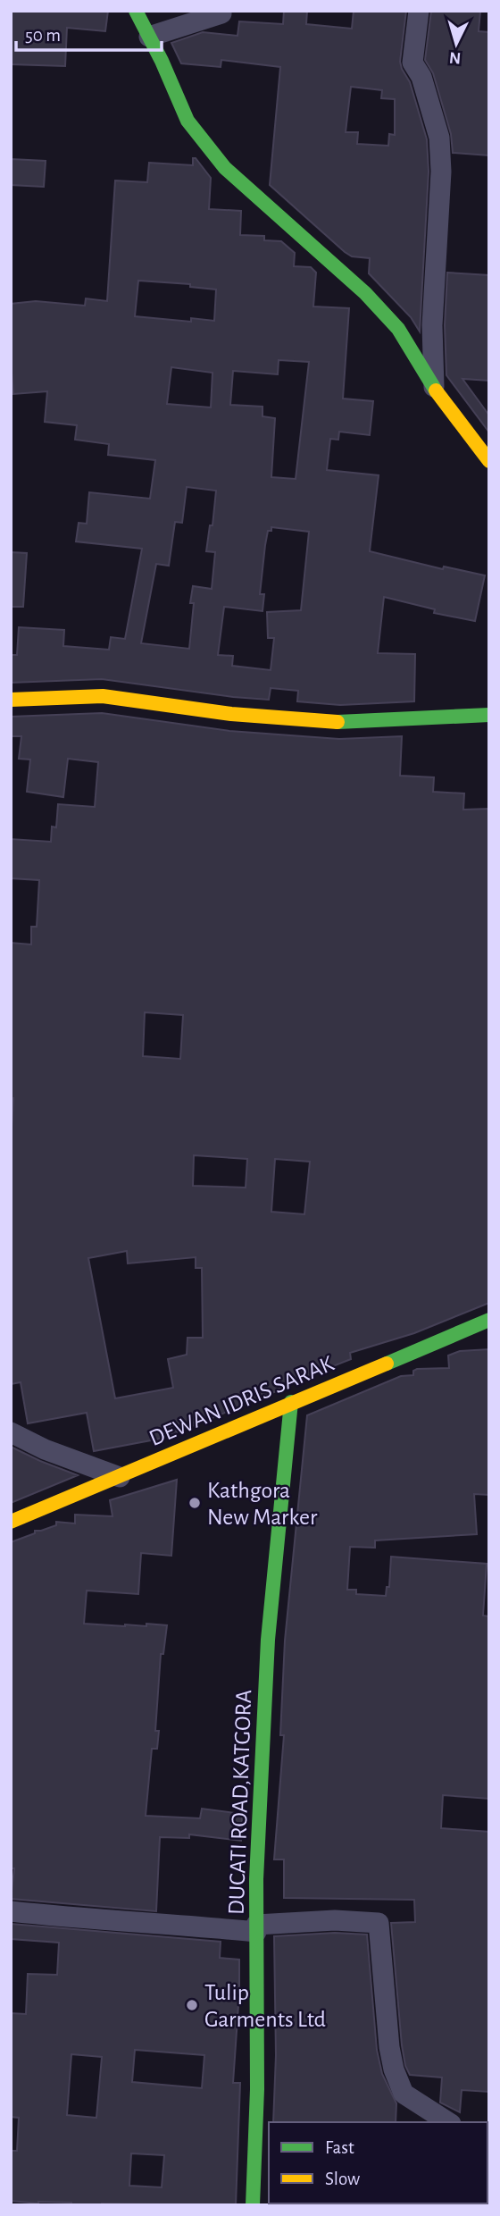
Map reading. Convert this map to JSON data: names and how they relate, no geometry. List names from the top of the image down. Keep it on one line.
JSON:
{"streets":{"street":["DEWAN IDRIS SARAK","DUCATI ROAD,KATGORA"]},"crossings":[["DEWAN IDRIS SARAK","DUCATI ROAD,KATGORA"]],"places":["Kathgora New Marker","Tulip Garments Ltd"],"legend":["Fast","Slow"],"scale_bar":"50 m","north":"bottom"}
